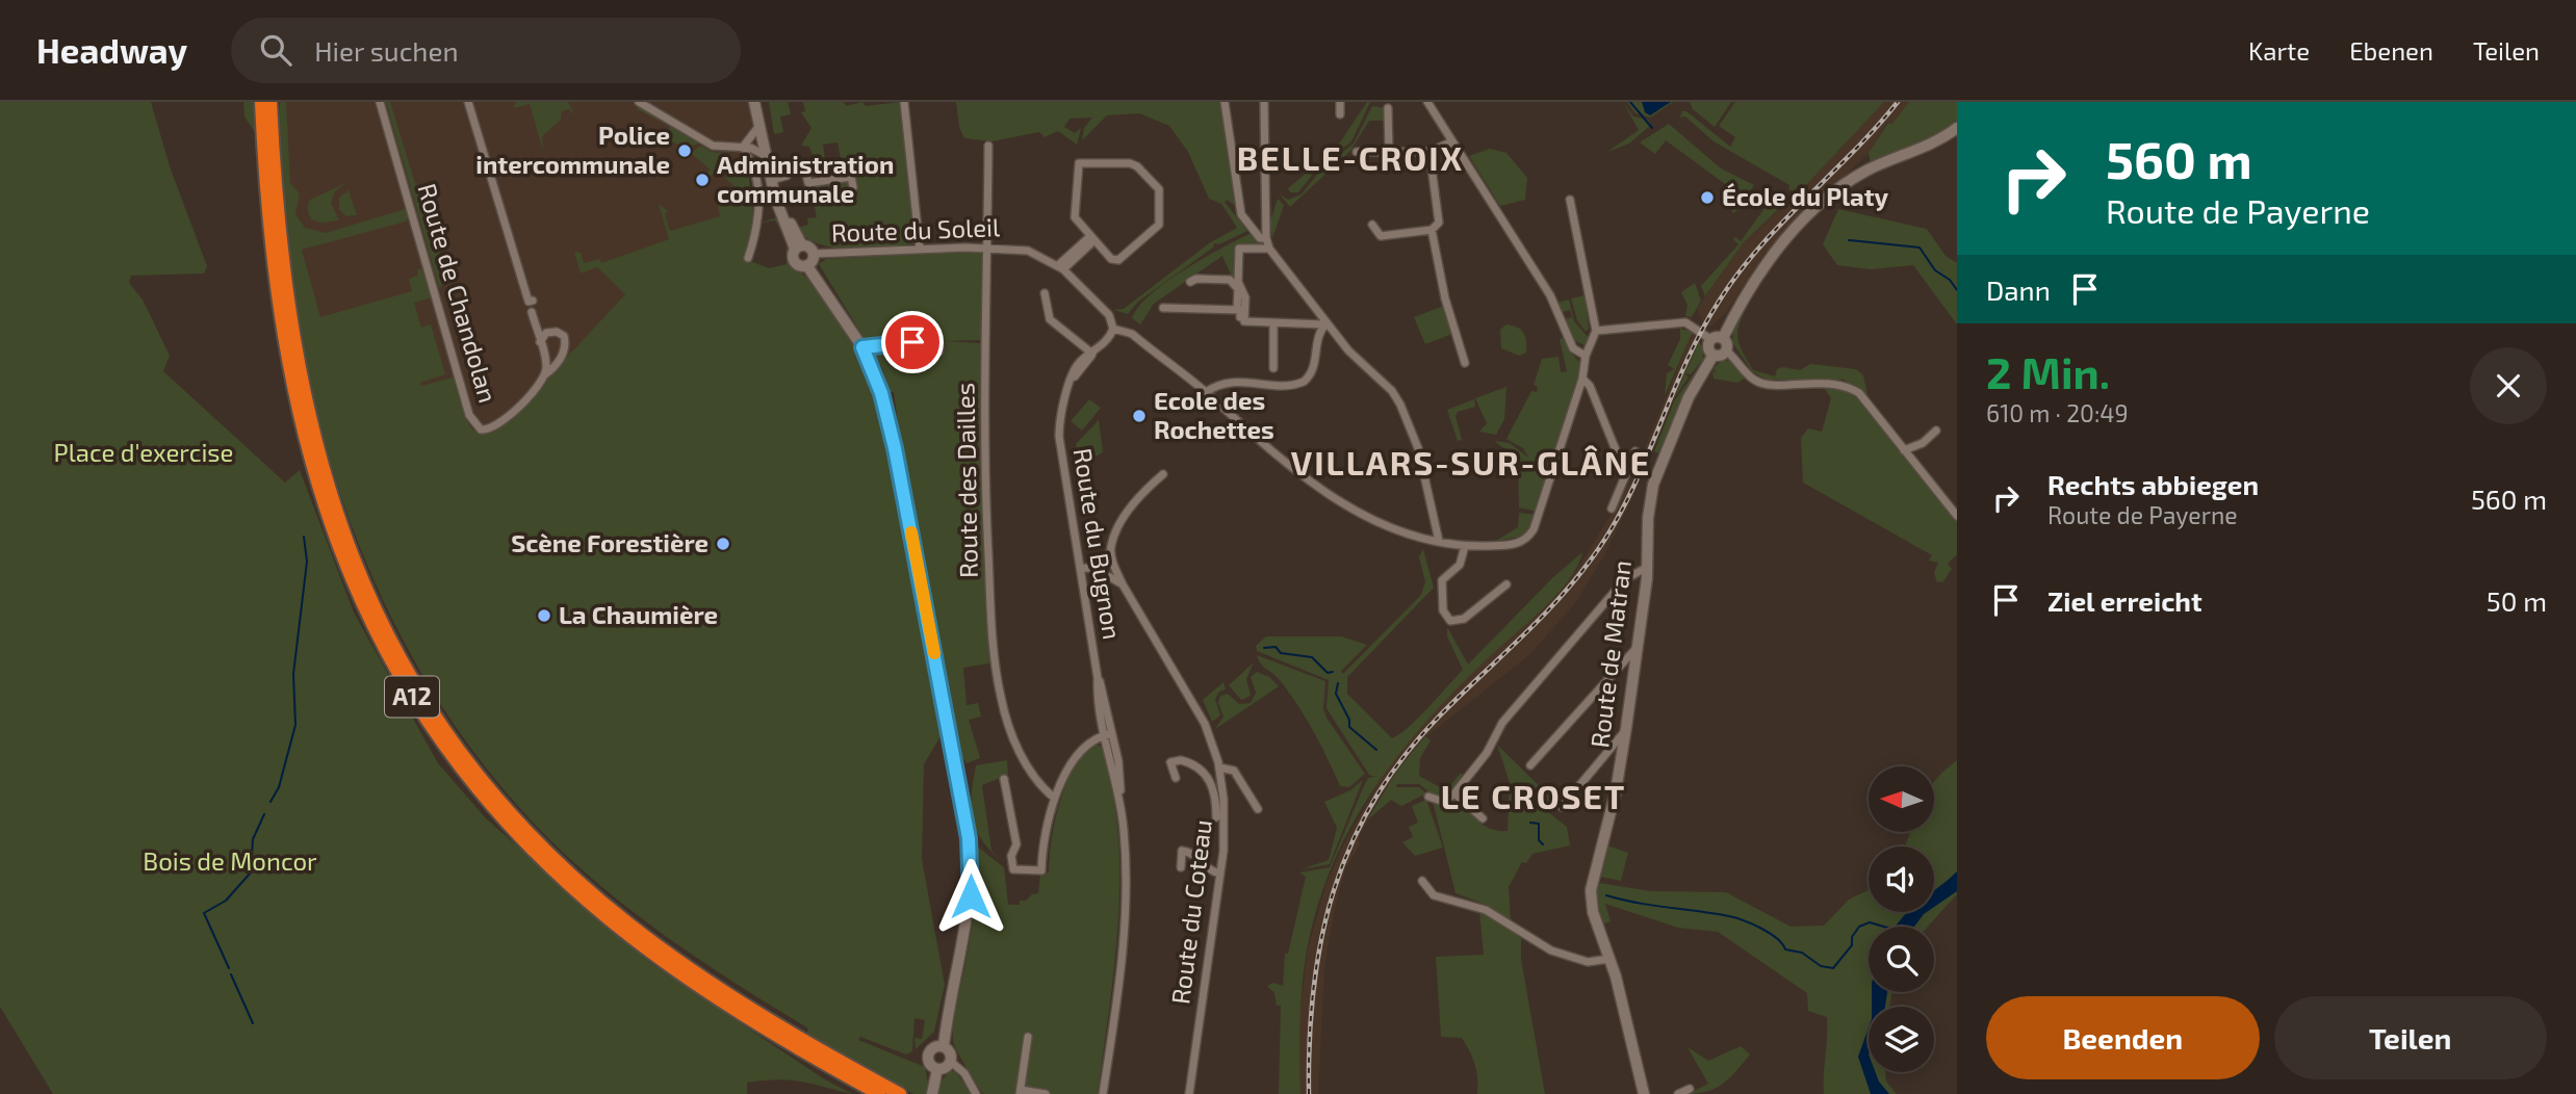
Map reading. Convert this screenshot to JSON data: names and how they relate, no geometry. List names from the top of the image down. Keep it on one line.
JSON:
{"streets":{"highway":["A12"],"main road":["Route de Matran"],"street":["Route du Soleil","Route de Chandolan","Route des Dailles","Route du Bugnon","Route du Coteau"]},"crossings":[["Route du Soleil","Route des Dailles"],["Route du Soleil","Route du Bugnon"],["Route du Bugnon","Route du Coteau"]],"districts":["BELLE-CROIX","VILLARS-SUR-GLÂNE","LE CROSET"],"parks":["Place d'exercise","Bois de Moncor"],"places":["Police intercommunale","Administration communale","École du Platy","Ecole des Rochettes","Scène Forestière","La Chaumière"],"north":"left","page":{"header":"Headway","search":"Hier suchen","nav":["Karte","Ebenen","Teilen"],"turn":["560 m","Route de Payerne"],"then":"Dann","heading":["2 Min.","610 m · 20:49"],"list":[{"name":"Rechts abbiegen","note":"Route de Payerne","value":"560 m"},{"name":"Ziel erreicht","value":"50 m"}],"buttons":["Beenden","Teilen"]}}
